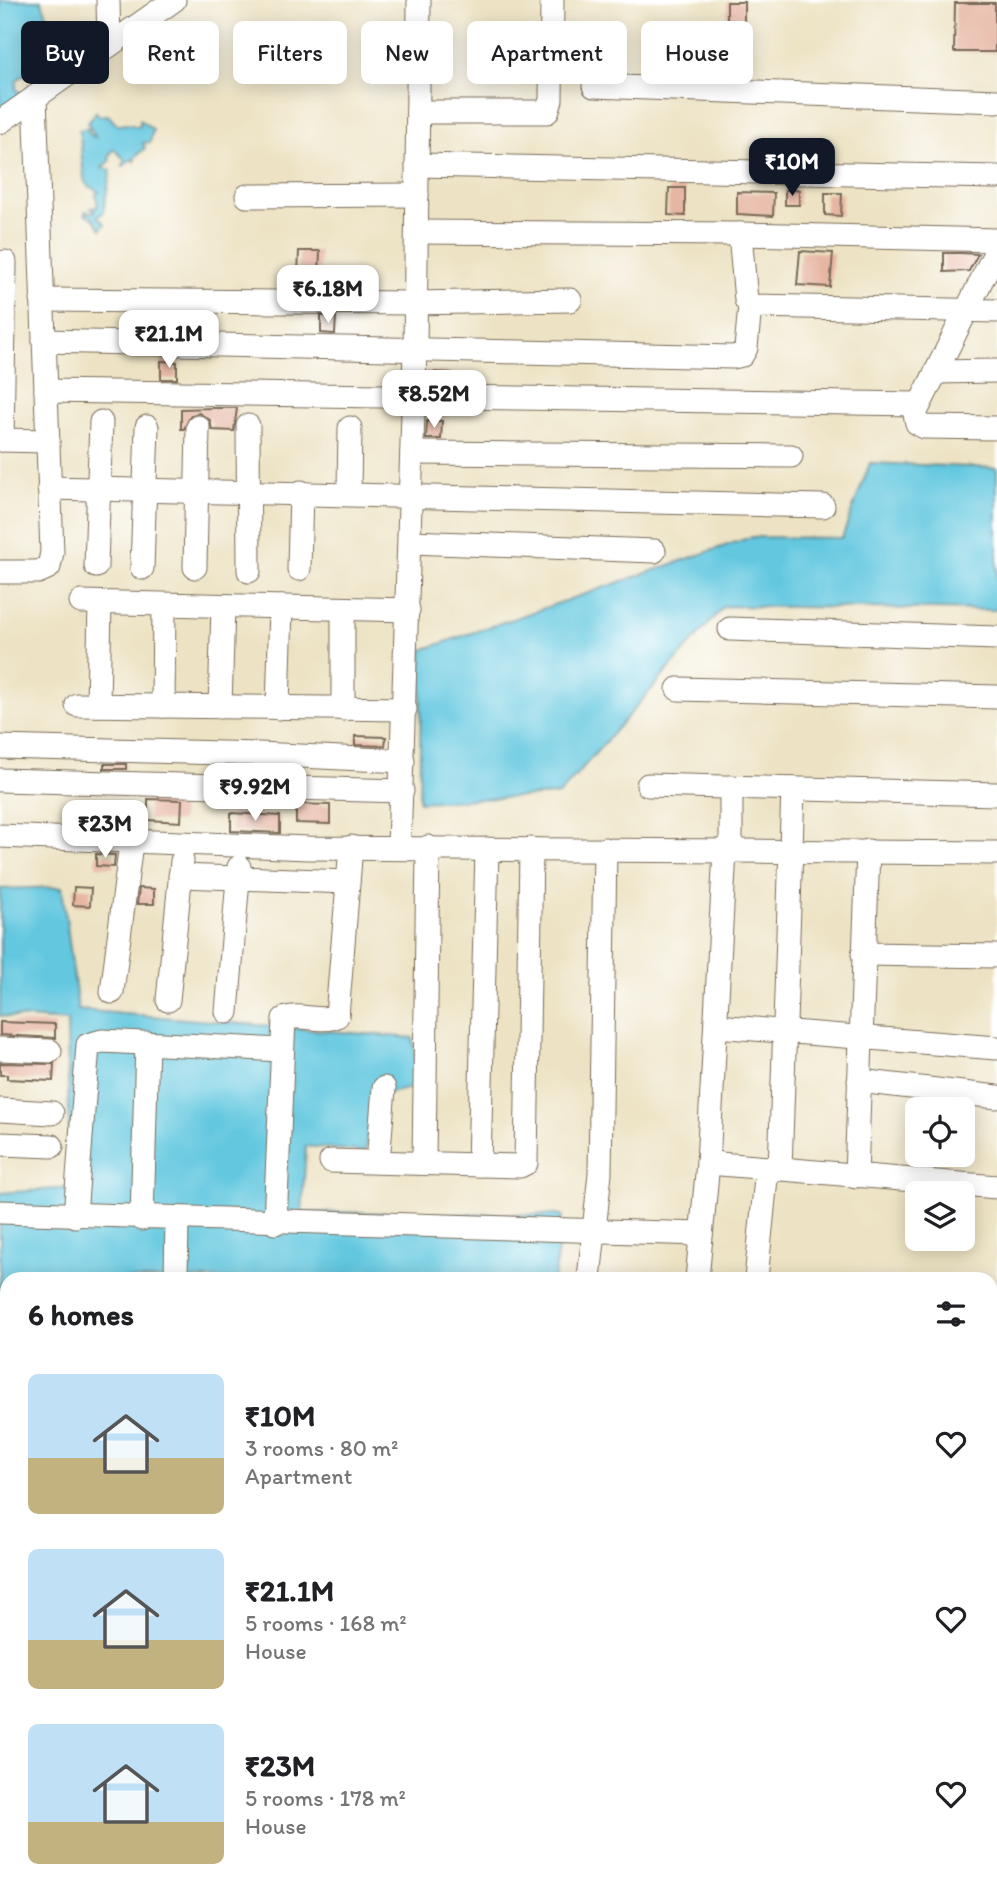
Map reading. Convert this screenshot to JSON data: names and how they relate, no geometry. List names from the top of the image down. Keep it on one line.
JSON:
{"page":{"chip":["Buy","Rent","Filters","New","Apartment","House"],"price":["₹10M","₹6.18M","₹21.1M","₹8.52M","₹9.92M","₹23M"],"heading":"6 homes","list":[{"name":"₹10M","note":"3 rooms · 80 m² · Apartment"},{"name":"₹21.1M","note":"5 rooms · 168 m² · House"},{"name":"₹23M","note":"5 rooms · 178 m² · House"}]}}
